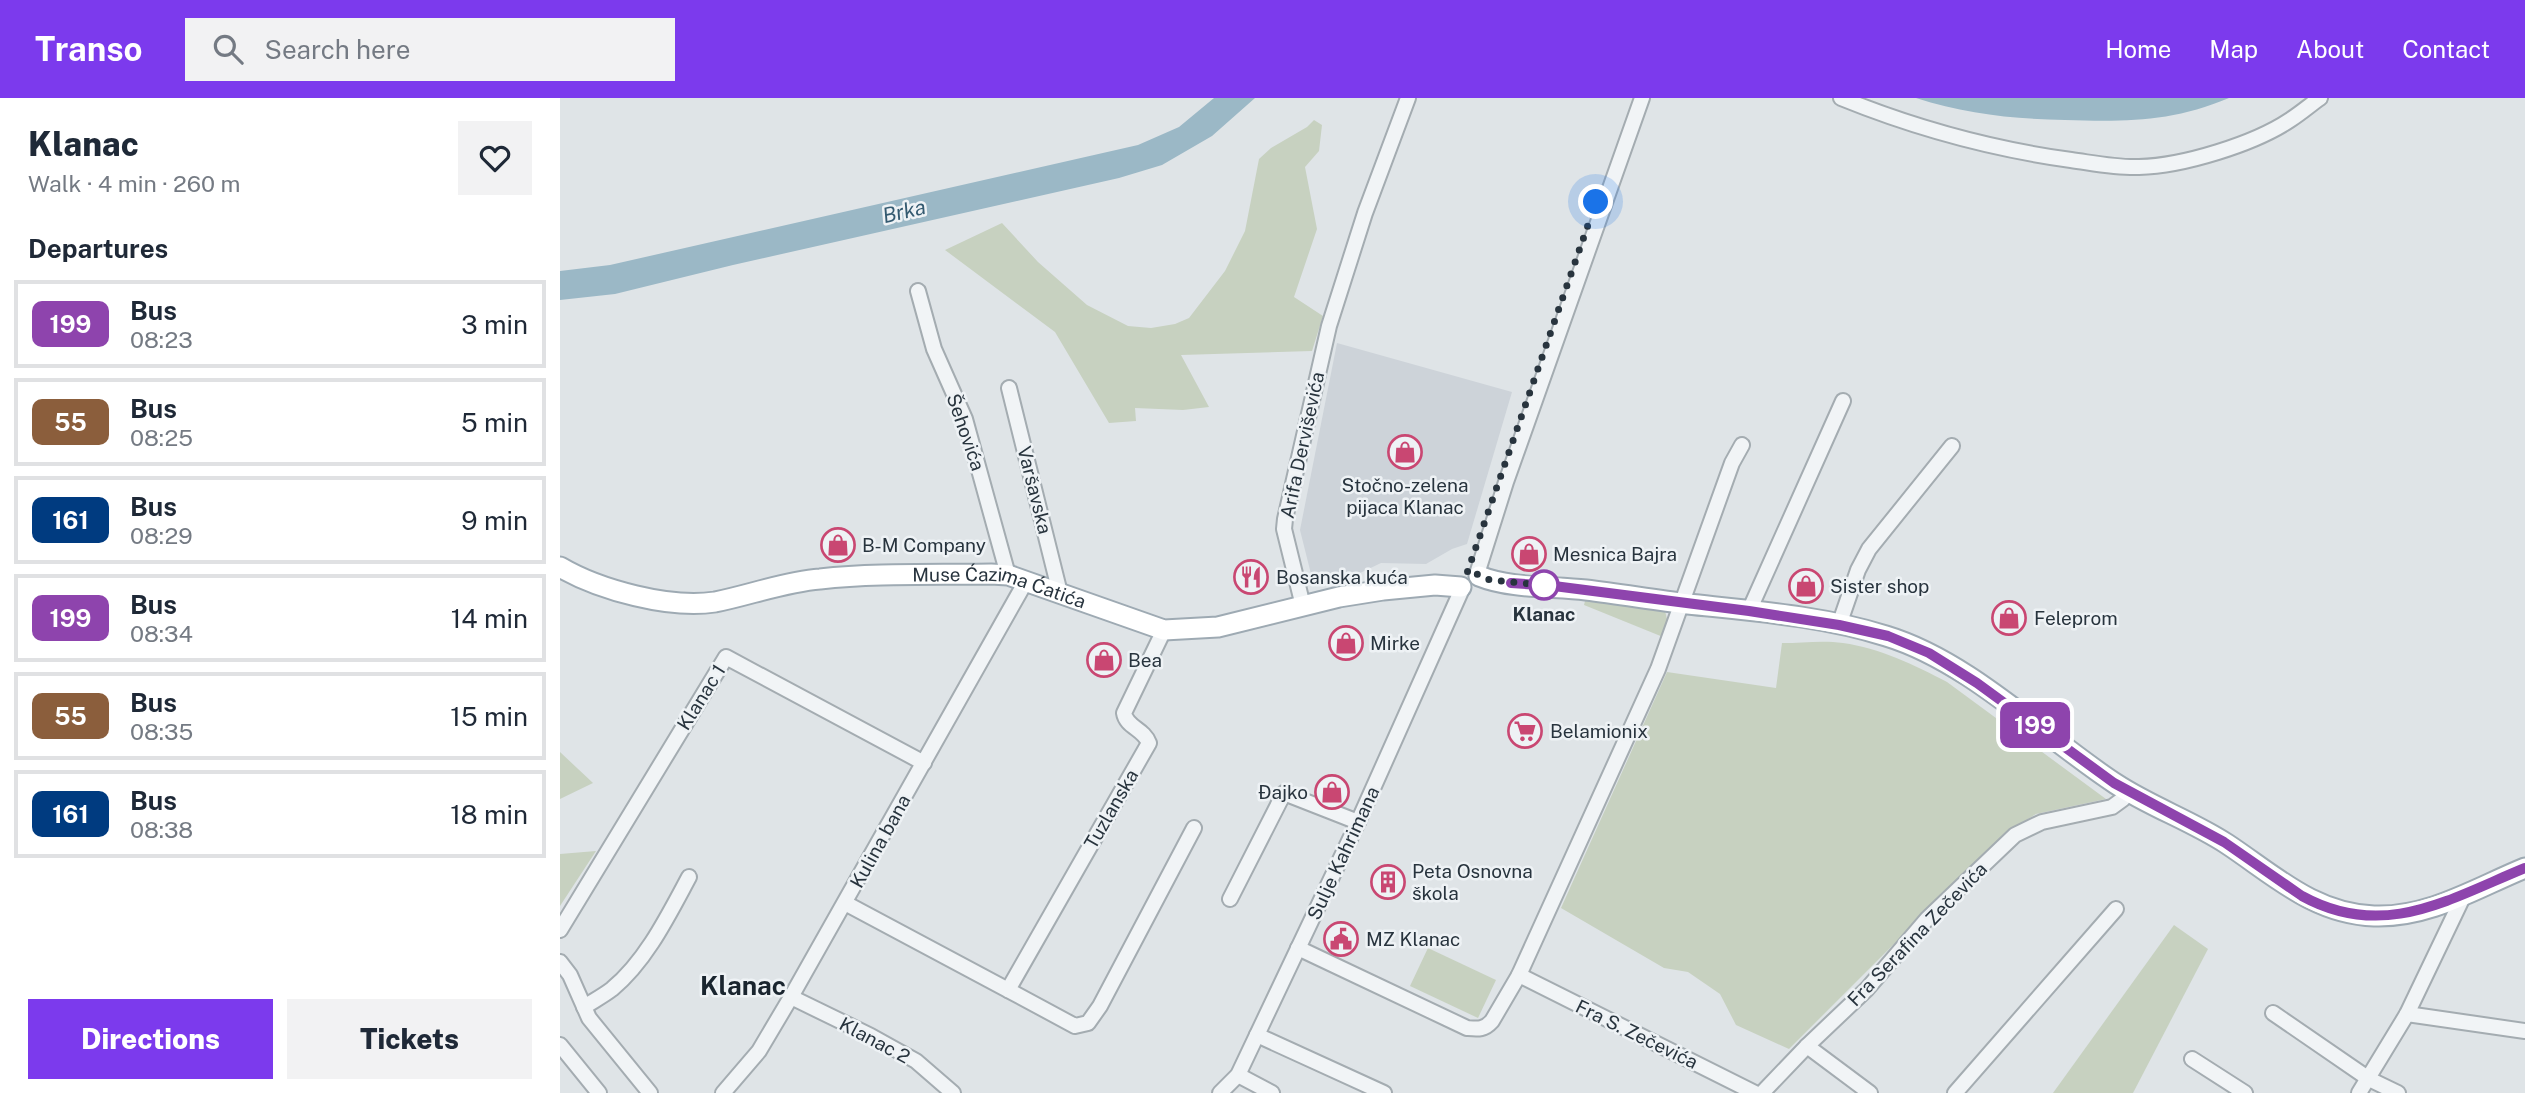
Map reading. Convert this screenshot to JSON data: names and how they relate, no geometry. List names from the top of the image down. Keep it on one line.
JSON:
{"streets":{"main road":["Muse Ćazima Ćatića"],"street":["Šehovića","Arifa Derviševića","Varšavska","Klanac 1","Tuzlanska","Kulina bana","Sulje Kahrimana","Fra Serafina Zečevića","Fra S. Zečevića","Klanac 2"]},"crossings":[["Šehovića","Muse Ćazima Ćatića"],["Šehovića","Kulina bana"],["Arifa Derviševića","Muse Ćazima Ćatića"],["Varšavska","Muse Ćazima Ćatića"],["Muse Ćazima Ćatića","Tuzlanska"],["Muse Ćazima Ćatića","Kulina bana"],["Muse Ćazima Ćatića","Sulje Kahrimana"],["Muse Ćazima Ćatića","Fra Serafina Zečevića"],["Klanac 1","Kulina bana"],["Kulina bana","Klanac 2"]],"districts":["Klanac"],"water":["Brka"],"places":{"shop":["Stočno-zelena pijaca Klanac","B-M Company","Mesnica Bajra","Sister shop","Feleprom","Mirke","Bea","Đajko"],"restaurant":["Bosanska kuća"],"other":["Klanac"],"supermarket":["Belamionix"],"building":["Peta Osnovna škola"],"public building":["MZ Klanac"]},"lines":["bus line 199"],"page":{"header":"Transo","search":"Search here","nav":["Home","Map","About","Contact"],"heading":[["Klanac","Walk · 4 min · 260 m"],"Departures"],"on_map":"199","list":[{"mark":"199","name":"Bus","note":"08:23","value":"3 min"},{"mark":"55","name":"Bus","note":"08:25","value":"5 min"},{"mark":"161","name":"Bus","note":"08:29","value":"9 min"},{"mark":"199","name":"Bus","note":"08:34","value":"14 min"},{"mark":"55","name":"Bus","note":"08:35","value":"15 min"},{"mark":"161","name":"Bus","note":"08:38","value":"18 min"}],"buttons":["Directions","Tickets"]}}
